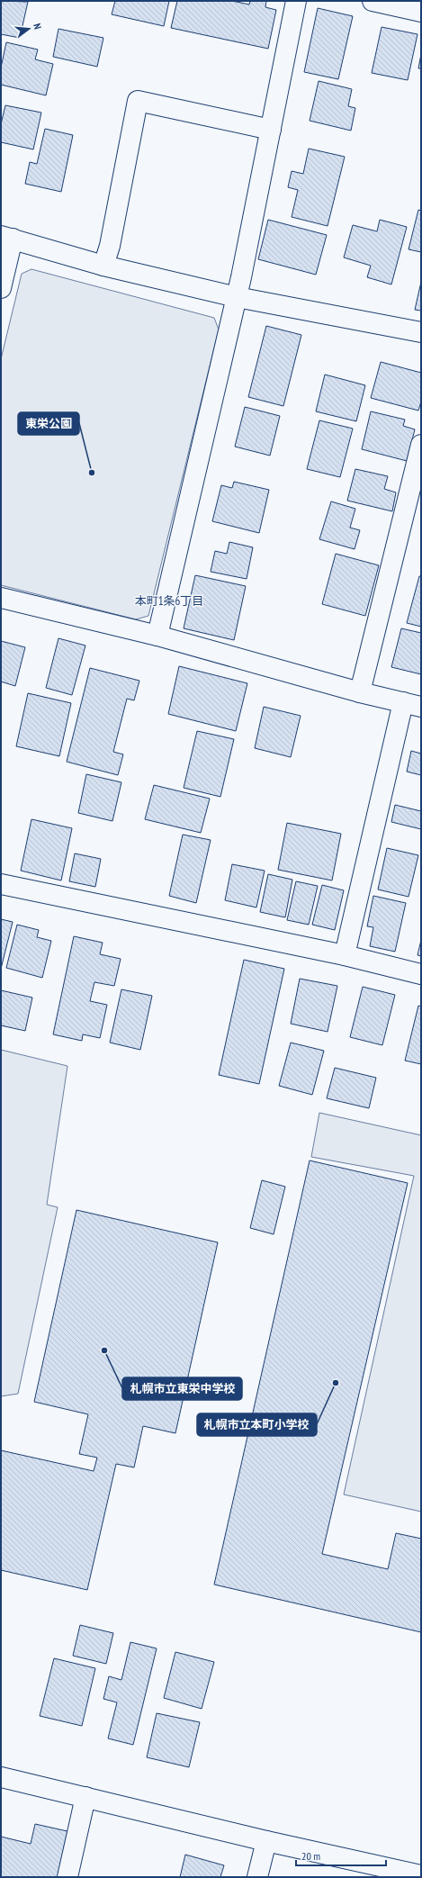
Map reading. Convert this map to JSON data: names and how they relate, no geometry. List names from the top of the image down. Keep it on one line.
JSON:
{"districts":["本町1条6丁目"],"places":["東栄公園","札幌市立東栄中学校","札幌市立本町小学校"],"scale_bar":"20 m","north":"right"}
